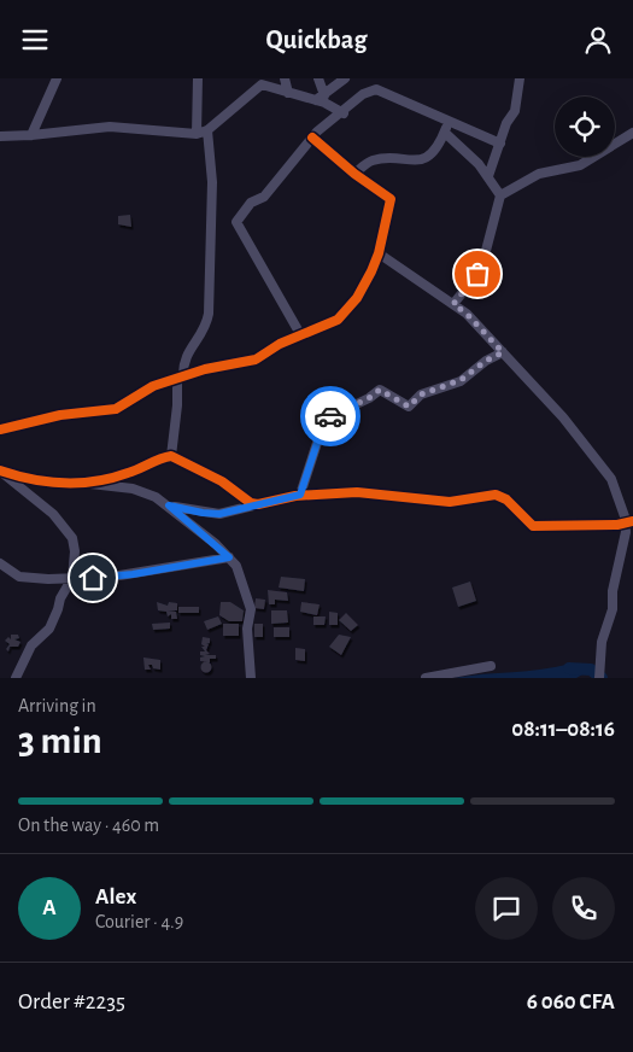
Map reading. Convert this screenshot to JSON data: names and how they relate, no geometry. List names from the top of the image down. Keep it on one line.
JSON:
{"page":{"header":"Quickbag","heading":["3 min","Arriving in","08:11–08:16"],"panel":["Alex","Courier · 4.9","Order #2235","6 060 CFA"],"bar":"On the way · 460 m","round":"A"}}
